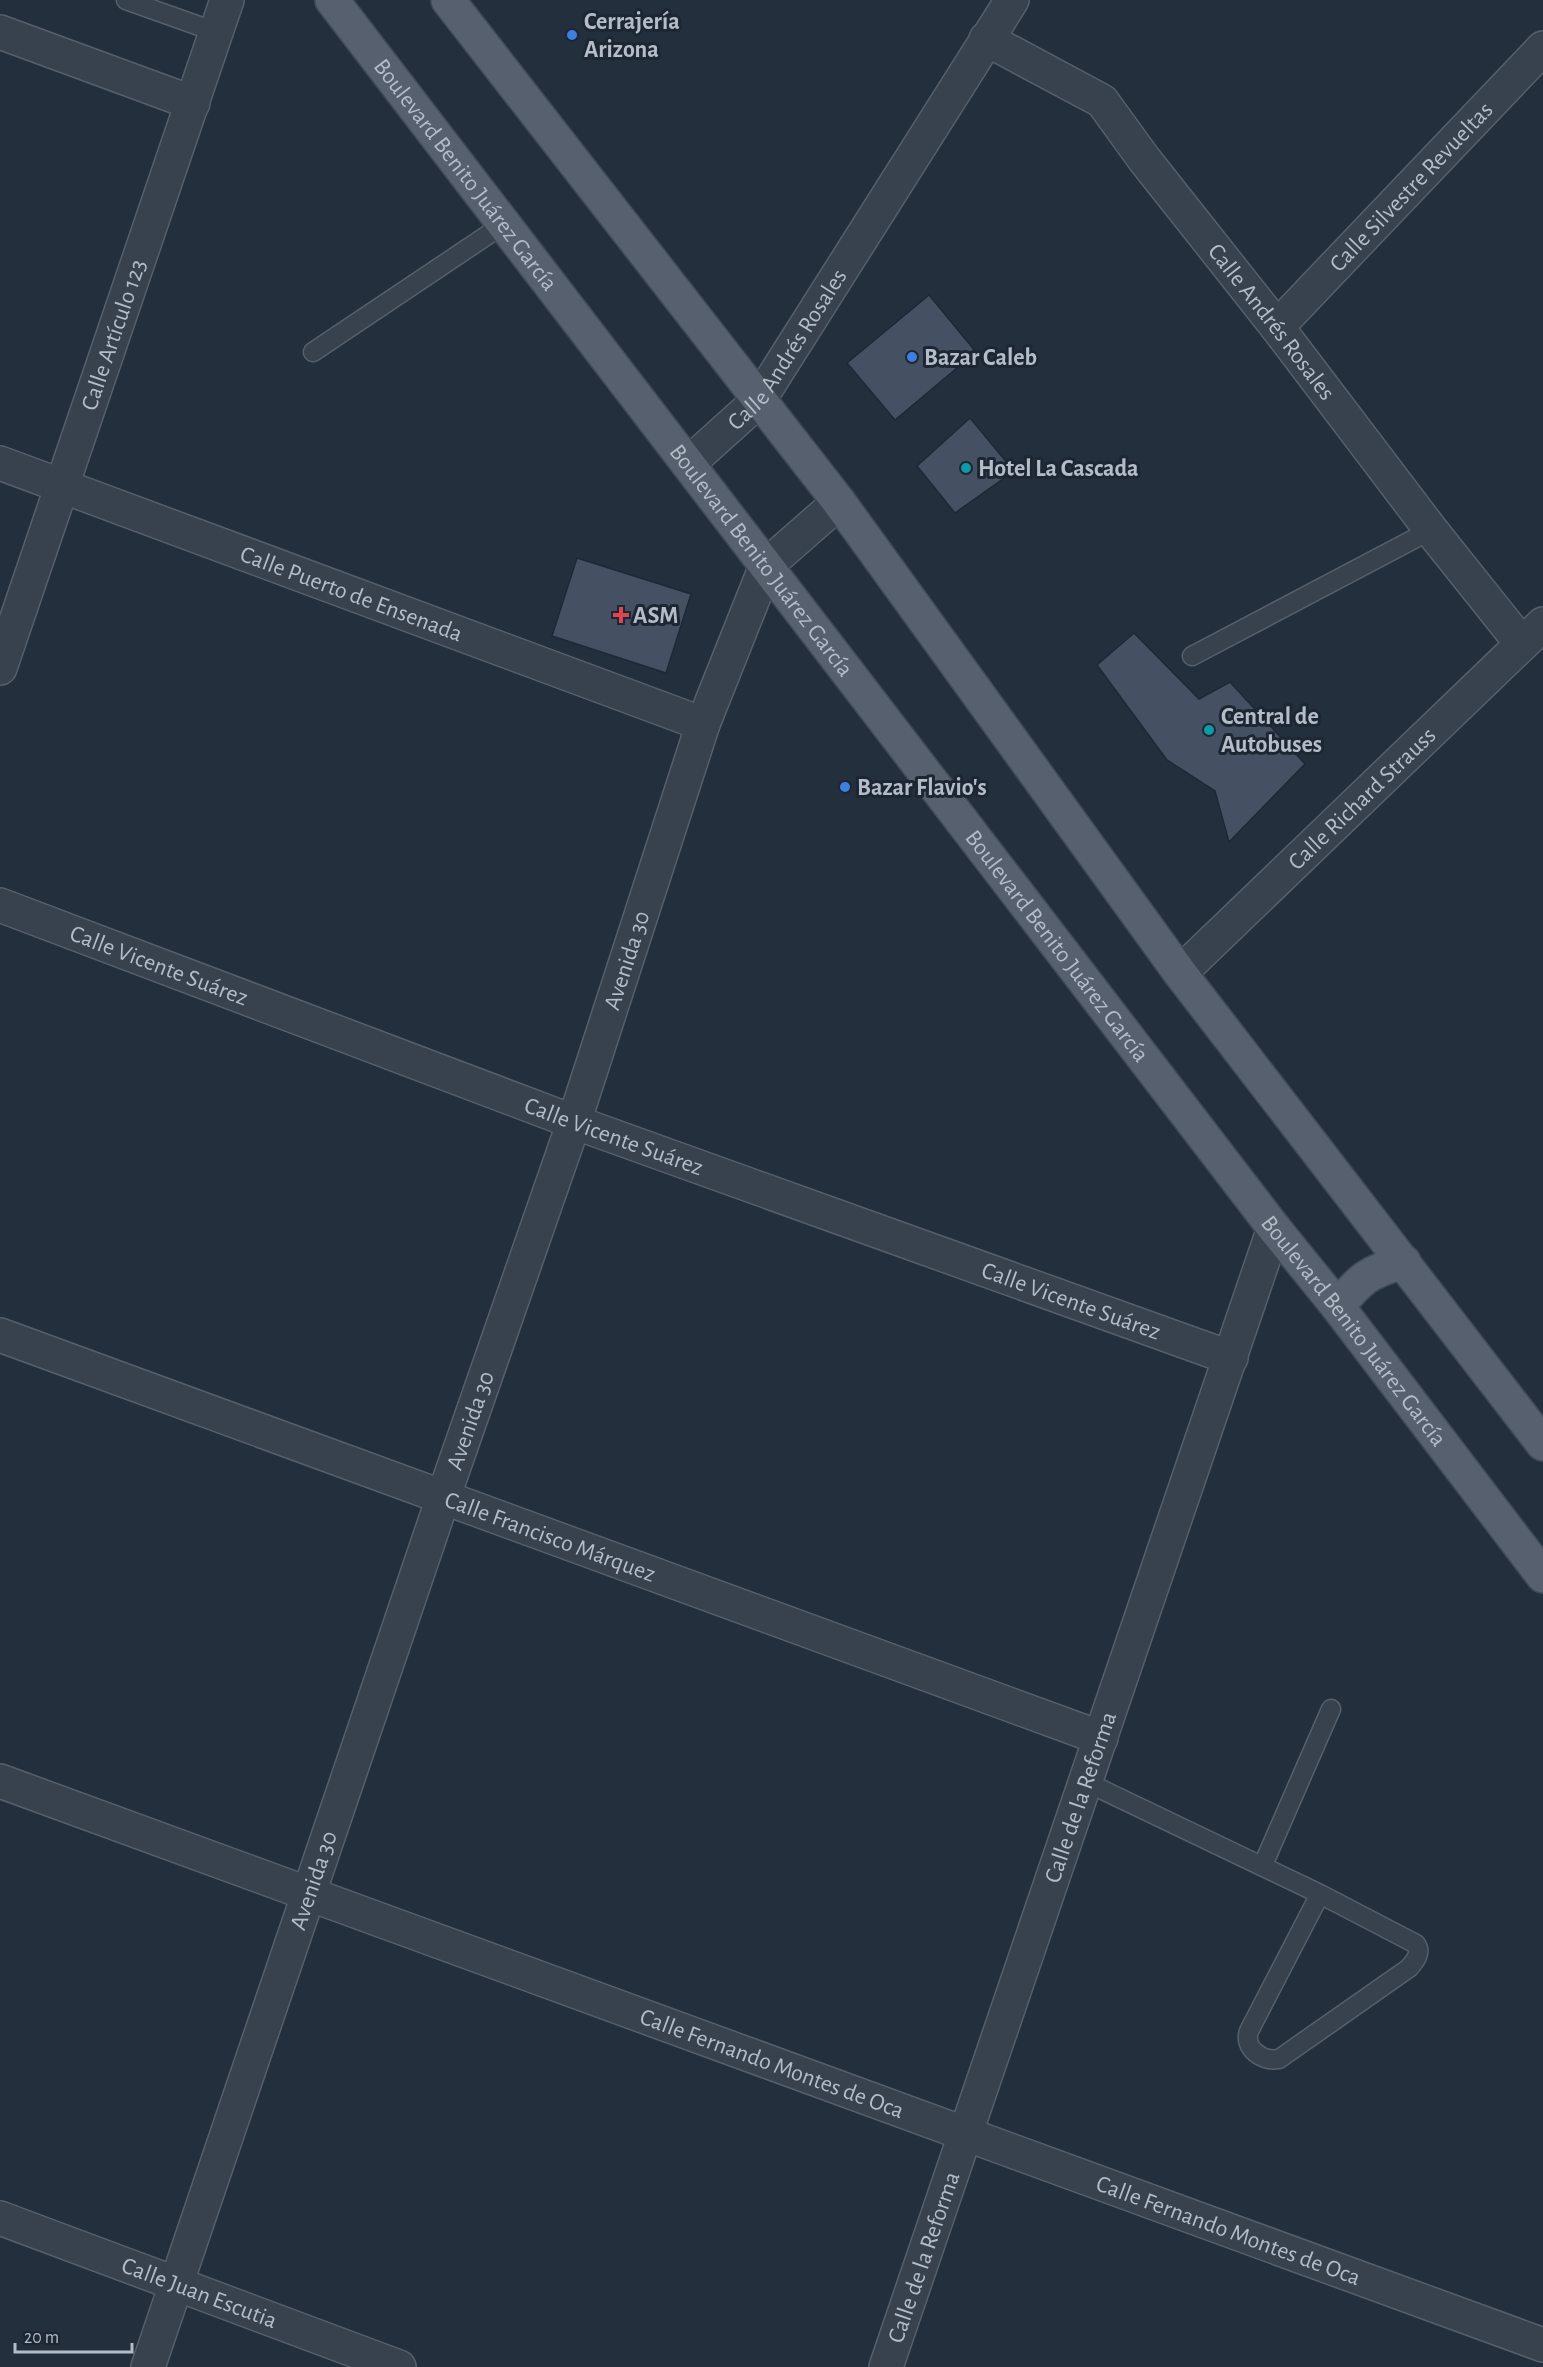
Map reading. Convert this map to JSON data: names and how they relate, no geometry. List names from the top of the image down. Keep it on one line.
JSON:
{"streets":{"main road":["Boulevard Benito Juárez García"],"street":["Calle Silvestre Revueltas","Calle Andrés Rosales","Calle Artículo 123","Calle Puerto de Ensenada","Calle Richard Strauss","Avenida 30","Calle Vicente Suárez","Calle Francisco Márquez","Calle de la Reforma","Calle Fernando Montes de Oca","Calle Juan Escutia"]},"crossings":[["Boulevard Benito Juárez García","Calle Andrés Rosales"],["Boulevard Benito Juárez García","Avenida 30"],["Boulevard Benito Juárez García","Calle de la Reforma"],["Calle Silvestre Revueltas","Calle Andrés Rosales"],["Calle Andrés Rosales","Calle Richard Strauss"],["Calle Artículo 123","Calle Puerto de Ensenada"],["Calle Puerto de Ensenada","Avenida 30"],["Avenida 30","Calle Vicente Suárez"],["Avenida 30","Calle Francisco Márquez"],["Avenida 30","Calle Fernando Montes de Oca"],["Avenida 30","Calle Juan Escutia"],["Calle Vicente Suárez","Calle de la Reforma"],["Calle Francisco Márquez","Calle de la Reforma"],["Calle de la Reforma","Calle Fernando Montes de Oca"]],"places":{"other":["Cerrajería Arizona","Bazar Caleb","Hotel La Cascada","Central de Autobuses","Bazar Flavio's"],"health":["ASM"]},"scale_bar":"20 m"}
